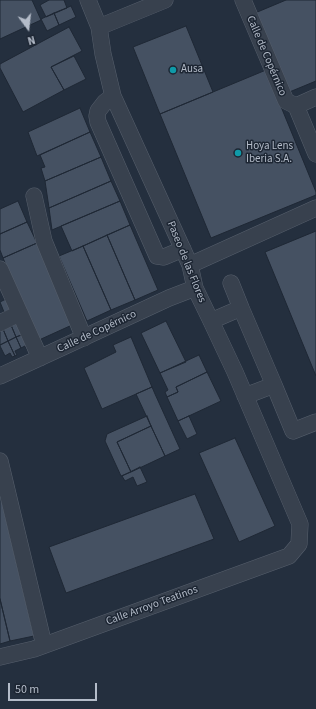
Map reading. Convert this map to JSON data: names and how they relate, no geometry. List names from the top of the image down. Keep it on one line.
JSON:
{"streets":{"street":["Calle de Copérnico","Paseo de las Flores","Calle Arroyo Teatinos"]},"crossings":[["Calle de Copérnico","Paseo de las Flores"],["Paseo de las Flores","Calle Arroyo Teatinos"]],"places":["Ausa","Hoya Lens Iberia S.A."],"scale_bar":"50 m","north":"bottom"}
